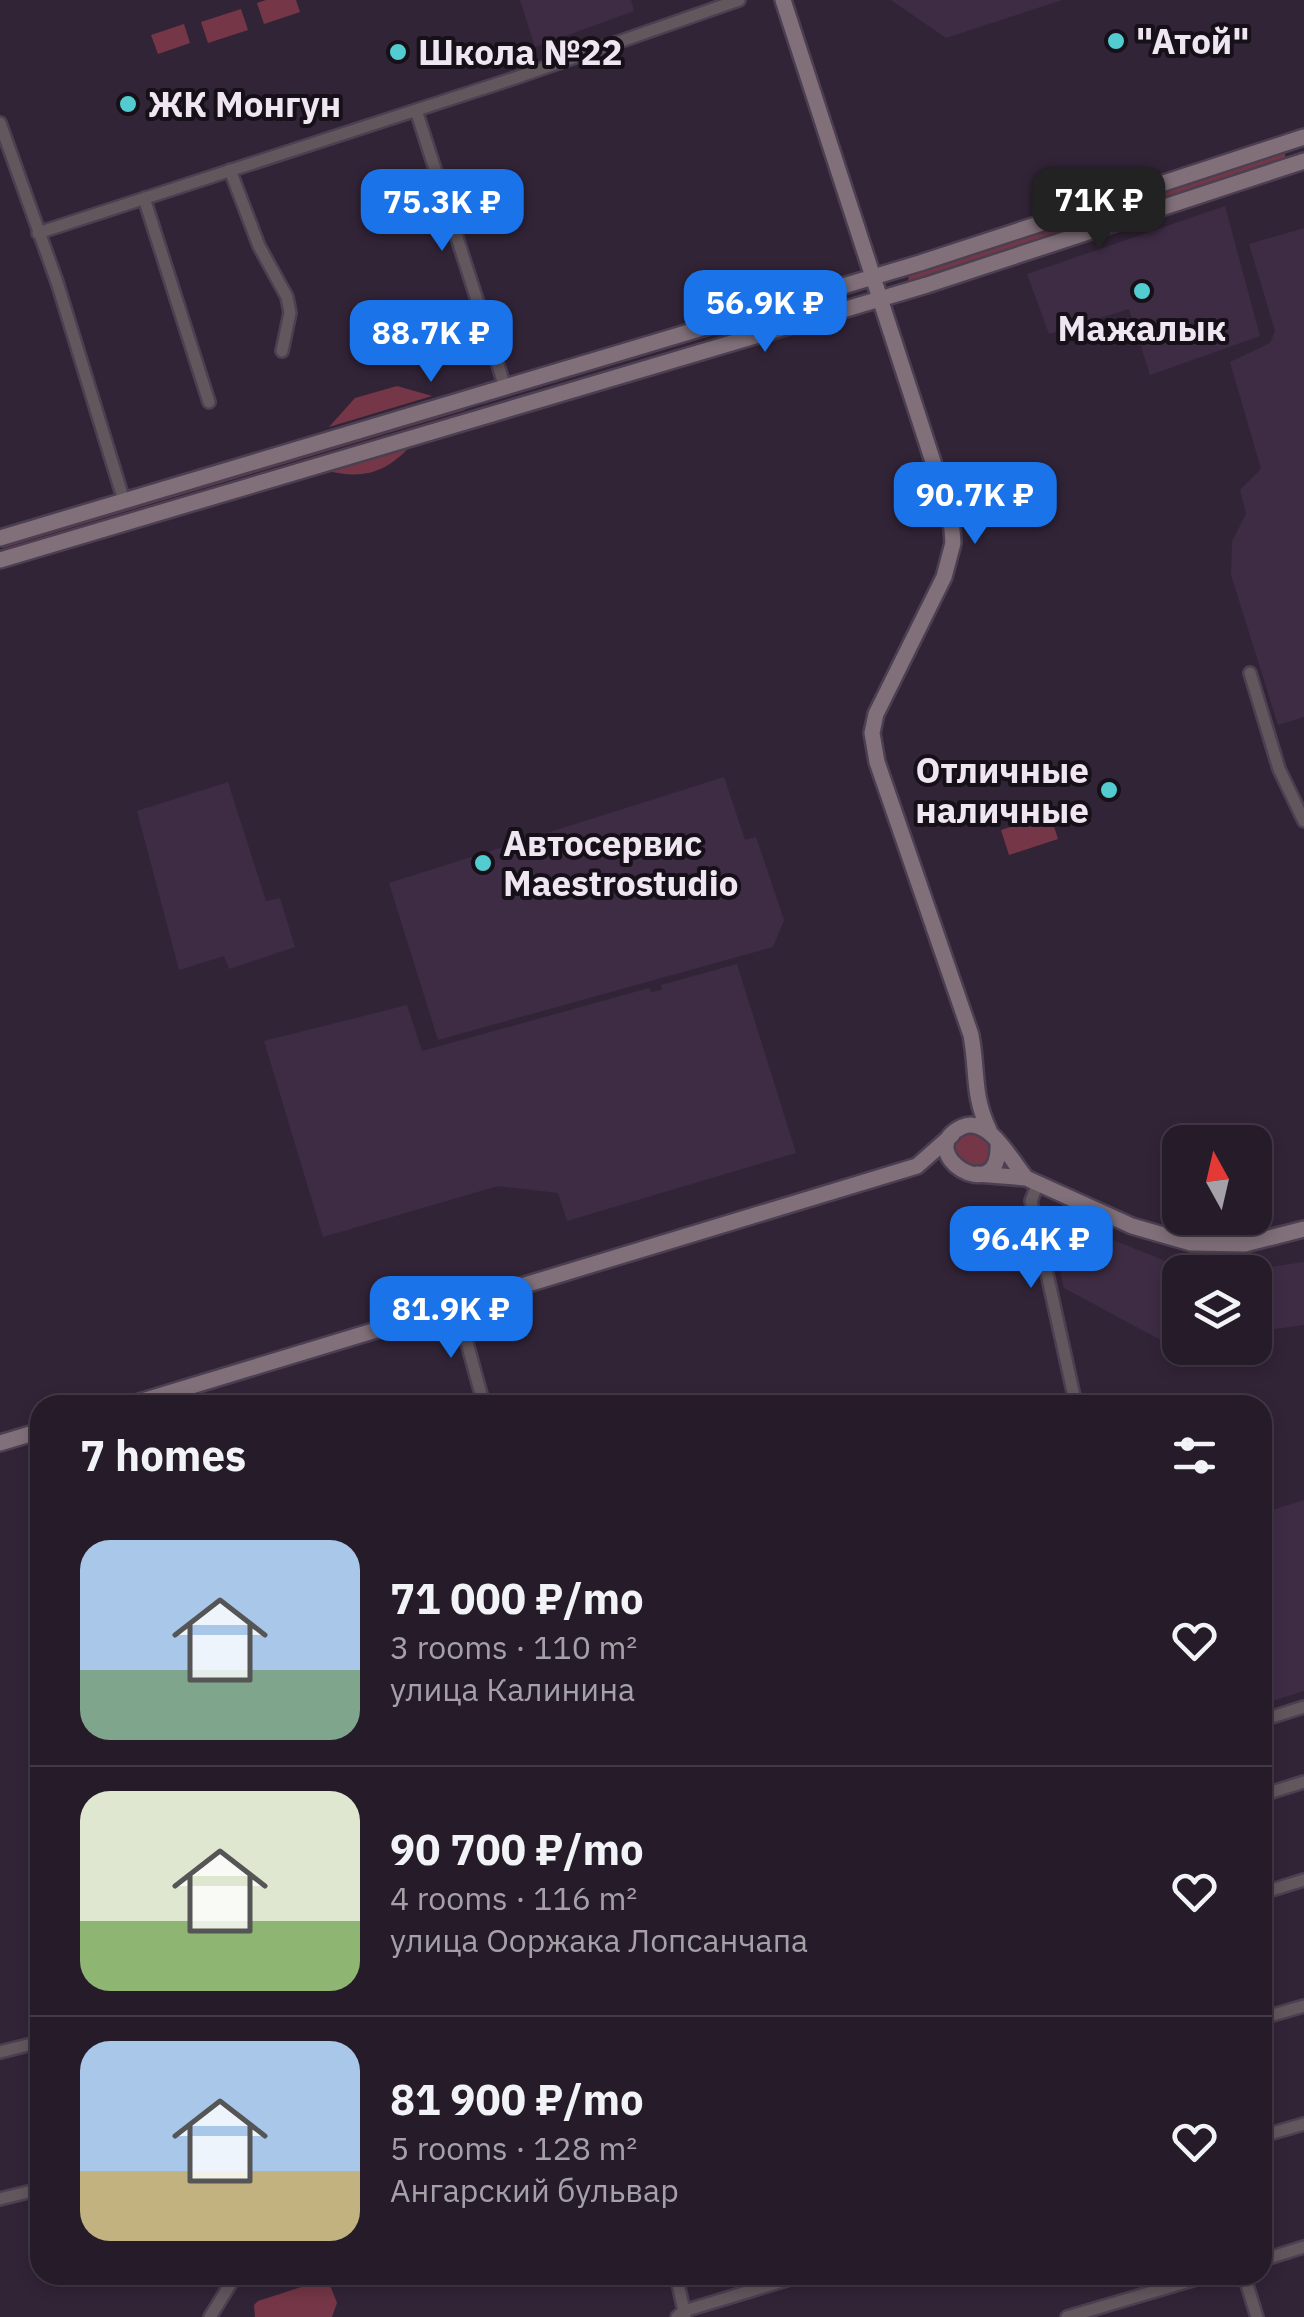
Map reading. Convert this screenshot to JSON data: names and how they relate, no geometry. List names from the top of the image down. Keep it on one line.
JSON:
{"places":["\"Атой\"","Школа №22","ЖК Монгун","Мажалык","Отличные наличные","Автосервис Maestrostudio"],"north":"top","page":{"price":["71K ₽","75.3K ₽","56.9K ₽","88.7K ₽","90.7K ₽","96.4K ₽","81.9K ₽"],"heading":"7 homes","list":[{"name":"71 000 ₽/mo","note":"3 rooms · 110 m² · улица Калинина"},{"name":"90 700 ₽/mo","note":"4 rooms · 116 m² · улица Ооржака Лопсанчапа"},{"name":"81 900 ₽/mo","note":"5 rooms · 128 m² · Ангарский бульвар"}]}}
